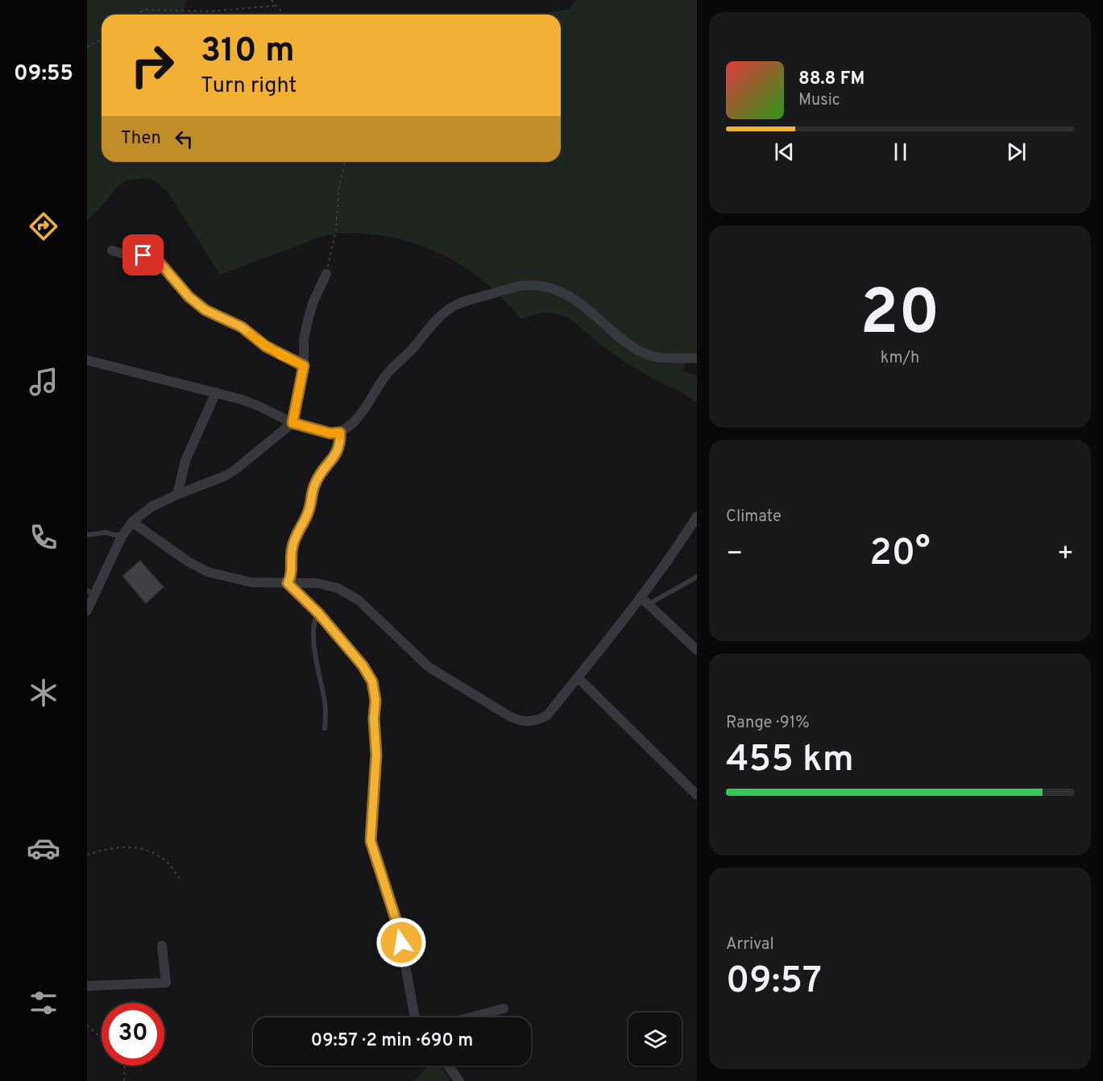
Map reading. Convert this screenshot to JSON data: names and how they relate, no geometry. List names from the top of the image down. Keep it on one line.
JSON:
{"page":{"tabs":"09:55","turn":["310 m","Turn right"],"song":["88.8 FM","Music"],"then":"Then","tile":[["20","km/h"],"Climate",["Range · 91%","455 km"],["Arrival","09:57"]],"heat":["−","20°","+"],"limit":"30","trip":"09:57 · 2 min · 690 m"}}
